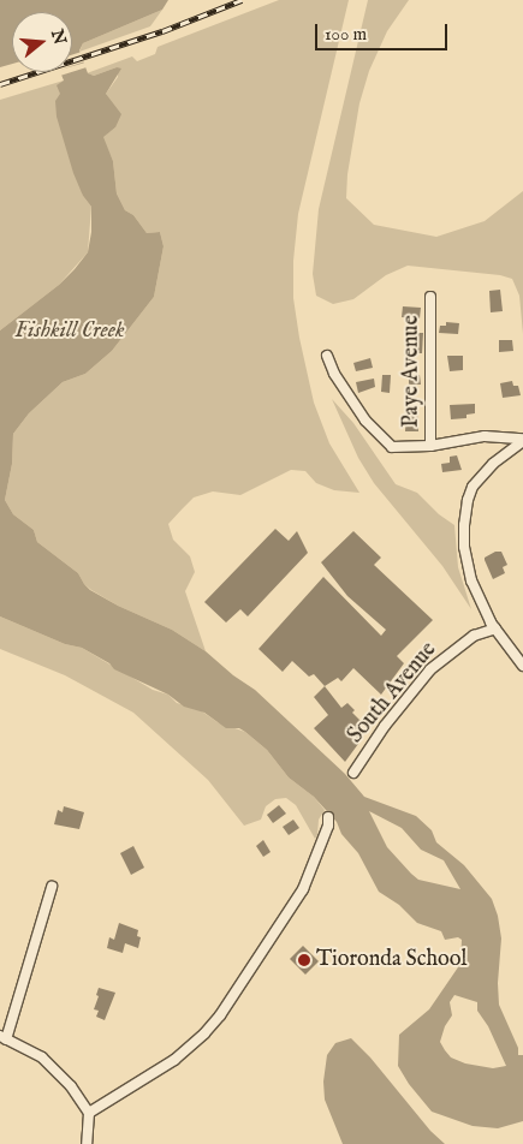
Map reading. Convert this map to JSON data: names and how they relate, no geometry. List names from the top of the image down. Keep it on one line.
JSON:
{"streets":{"street":["Paye Avenue","South Avenue"]},"water":["Fishkill Creek"],"places":["Tioronda School"],"scale_bar":"100 m","north":"right"}
